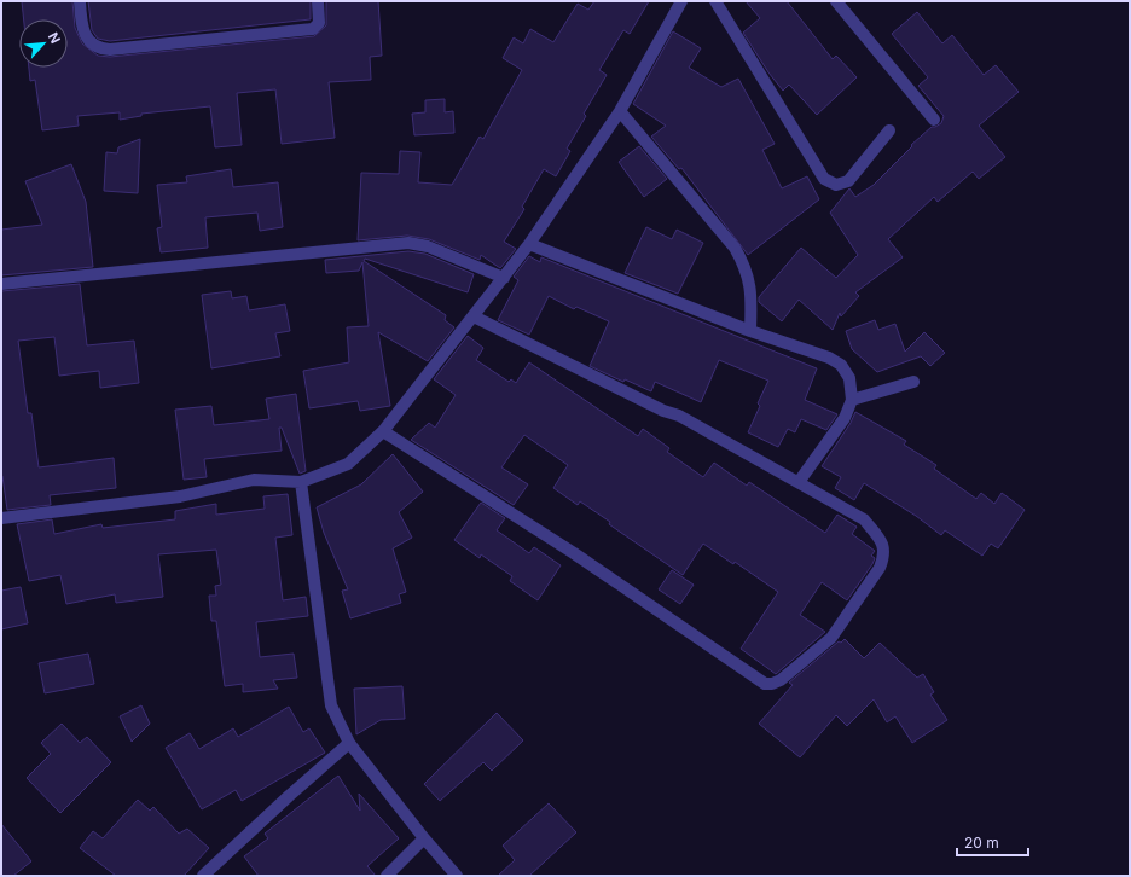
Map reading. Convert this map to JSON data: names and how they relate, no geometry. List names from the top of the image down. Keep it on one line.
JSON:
{"scale_bar":"20 m","north":"top right"}
